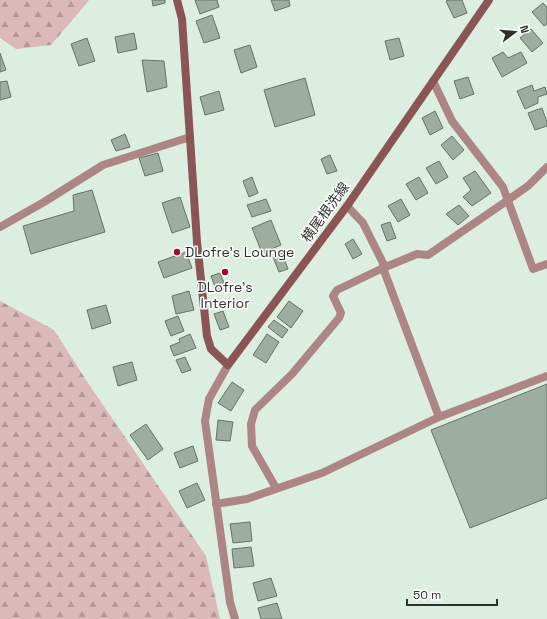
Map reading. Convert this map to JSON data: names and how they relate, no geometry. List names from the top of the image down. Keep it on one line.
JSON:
{"streets":{"main road":["横尾根洗線"]},"places":["DLofre's Lounge","DLofre's Interior"],"scale_bar":"50 m","north":"right"}
